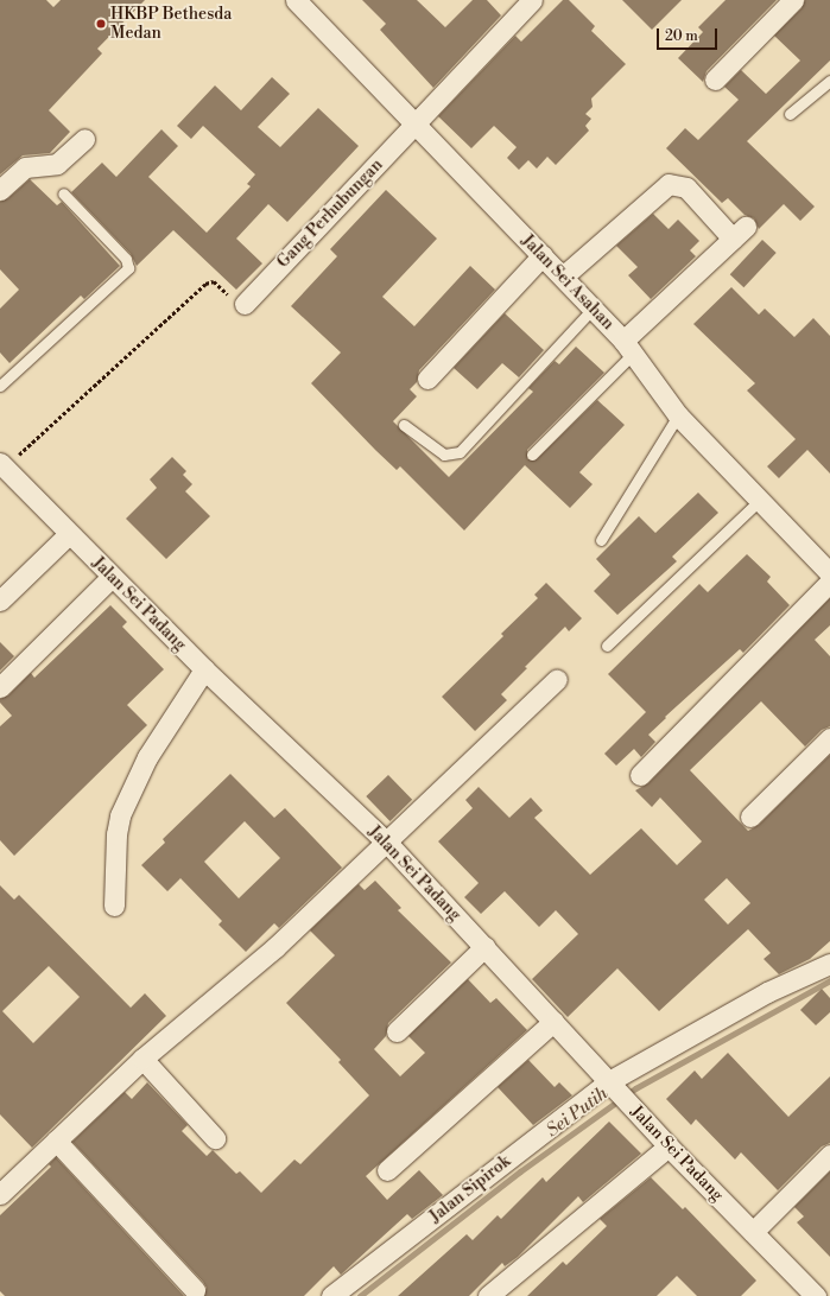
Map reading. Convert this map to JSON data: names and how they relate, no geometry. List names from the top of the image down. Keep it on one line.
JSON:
{"streets":{"street":["Gang Perhubungan","Jalan Sei Asahan","Jalan Sei Padang","Jalan Sipirok"]},"crossings":[["Gang Perhubungan","Jalan Sei Asahan"],["Jalan Sei Padang","Jalan Sipirok"]],"water":["Sei Putih"],"places":["HKBP Bethesda Medan"],"scale_bar":"20 m"}
